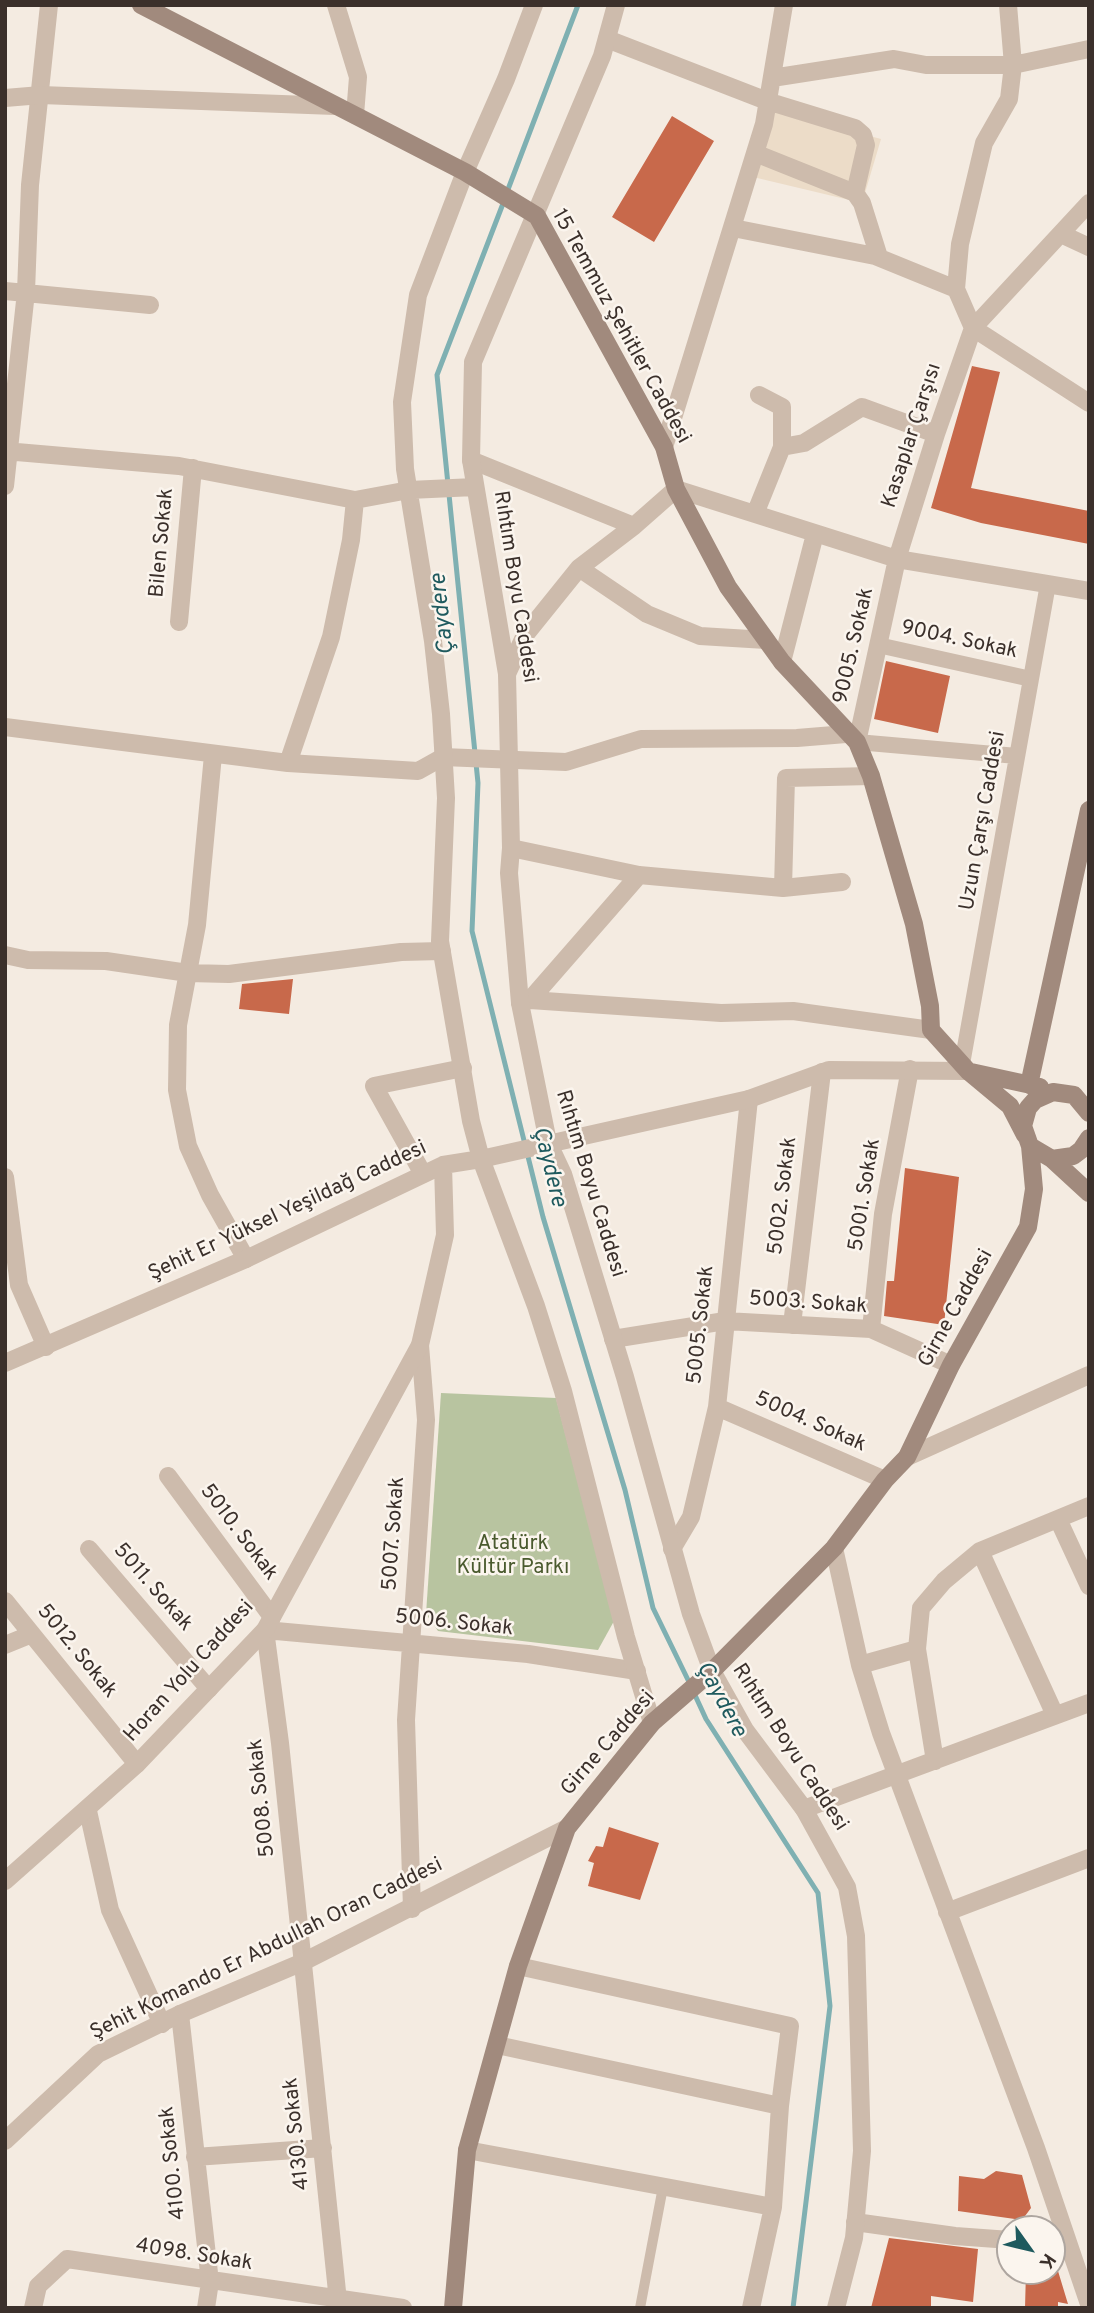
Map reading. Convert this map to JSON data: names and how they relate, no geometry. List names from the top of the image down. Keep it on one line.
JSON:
{"streets":{"main road":["15 Temmuz Şehitler Caddesi","Girne Caddesi"],"street":["Kasaplar Çarşısı","Bilen Sokak","Rıhtım Boyu Caddesi","9004. Sokak","9005. Sokak","Uzun Çarşı Caddesi","5001. Sokak","5002. Sokak","Şehit Er Yüksel Yeşildağ Caddesi","5003. Sokak","5005. Sokak","5004. Sokak","5010. Sokak","5007. Sokak","5011. Sokak","5006. Sokak","5012. Sokak","Horan Yolu Caddesi","5008. Sokak","Şehit Komando Er Abdullah Oran Caddesi","4130. Sokak","4100. Sokak","4098. Sokak"]},"crossings":[["15 Temmuz Şehitler Caddesi","Rıhtım Boyu Caddesi"],["15 Temmuz Şehitler Caddesi","9005. Sokak"],["Kasaplar Çarşısı","9005. Sokak"],["Rıhtım Boyu Caddesi","Şehit Er Yüksel Yeşildağ Caddesi"],["Rıhtım Boyu Caddesi","5003. Sokak"],["Rıhtım Boyu Caddesi","Girne Caddesi"],["Rıhtım Boyu Caddesi","5005. Sokak"],["9004. Sokak","9005. Sokak"],["9004. Sokak","Uzun Çarşı Caddesi"],["Uzun Çarşı Caddesi","Şehit Er Yüksel Yeşildağ Caddesi"],["5001. Sokak","Şehit Er Yüksel Yeşildağ Caddesi"],["5001. Sokak","5003. Sokak"],["5002. Sokak","Şehit Er Yüksel Yeşildağ Caddesi"],["5002. Sokak","5003. Sokak"],["Şehit Er Yüksel Yeşildağ Caddesi","5005. Sokak"],["Şehit Er Yüksel Yeşildağ Caddesi","5007. Sokak"],["5003. Sokak","Girne Caddesi"],["5003. Sokak","5005. Sokak"],["Girne Caddesi","5004. Sokak"],["Girne Caddesi","Şehit Komando Er Abdullah Oran Caddesi"],["5005. Sokak","5004. Sokak"],["5010. Sokak","5006. Sokak"],["5010. Sokak","Horan Yolu Caddesi"],["5010. Sokak","5008. Sokak"],["5007. Sokak","5006. Sokak"],["5007. Sokak","Horan Yolu Caddesi"],["5007. Sokak","Şehit Komando Er Abdullah Oran Caddesi"],["5011. Sokak","Horan Yolu Caddesi"],["5006. Sokak","Horan Yolu Caddesi"],["5006. Sokak","5008. Sokak"],["5012. Sokak","Horan Yolu Caddesi"],["Horan Yolu Caddesi","5008. Sokak"],["5008. Sokak","Şehit Komando Er Abdullah Oran Caddesi"],["5008. Sokak","4130. Sokak"],["Şehit Komando Er Abdullah Oran Caddesi","4130. Sokak"],["Şehit Komando Er Abdullah Oran Caddesi","4100. Sokak"],["4130. Sokak","4098. Sokak"],["4100. Sokak","4098. Sokak"]],"water":["Çaydere"],"parks":["Atatürk Kültür Parkı"],"north":"bottom right"}
